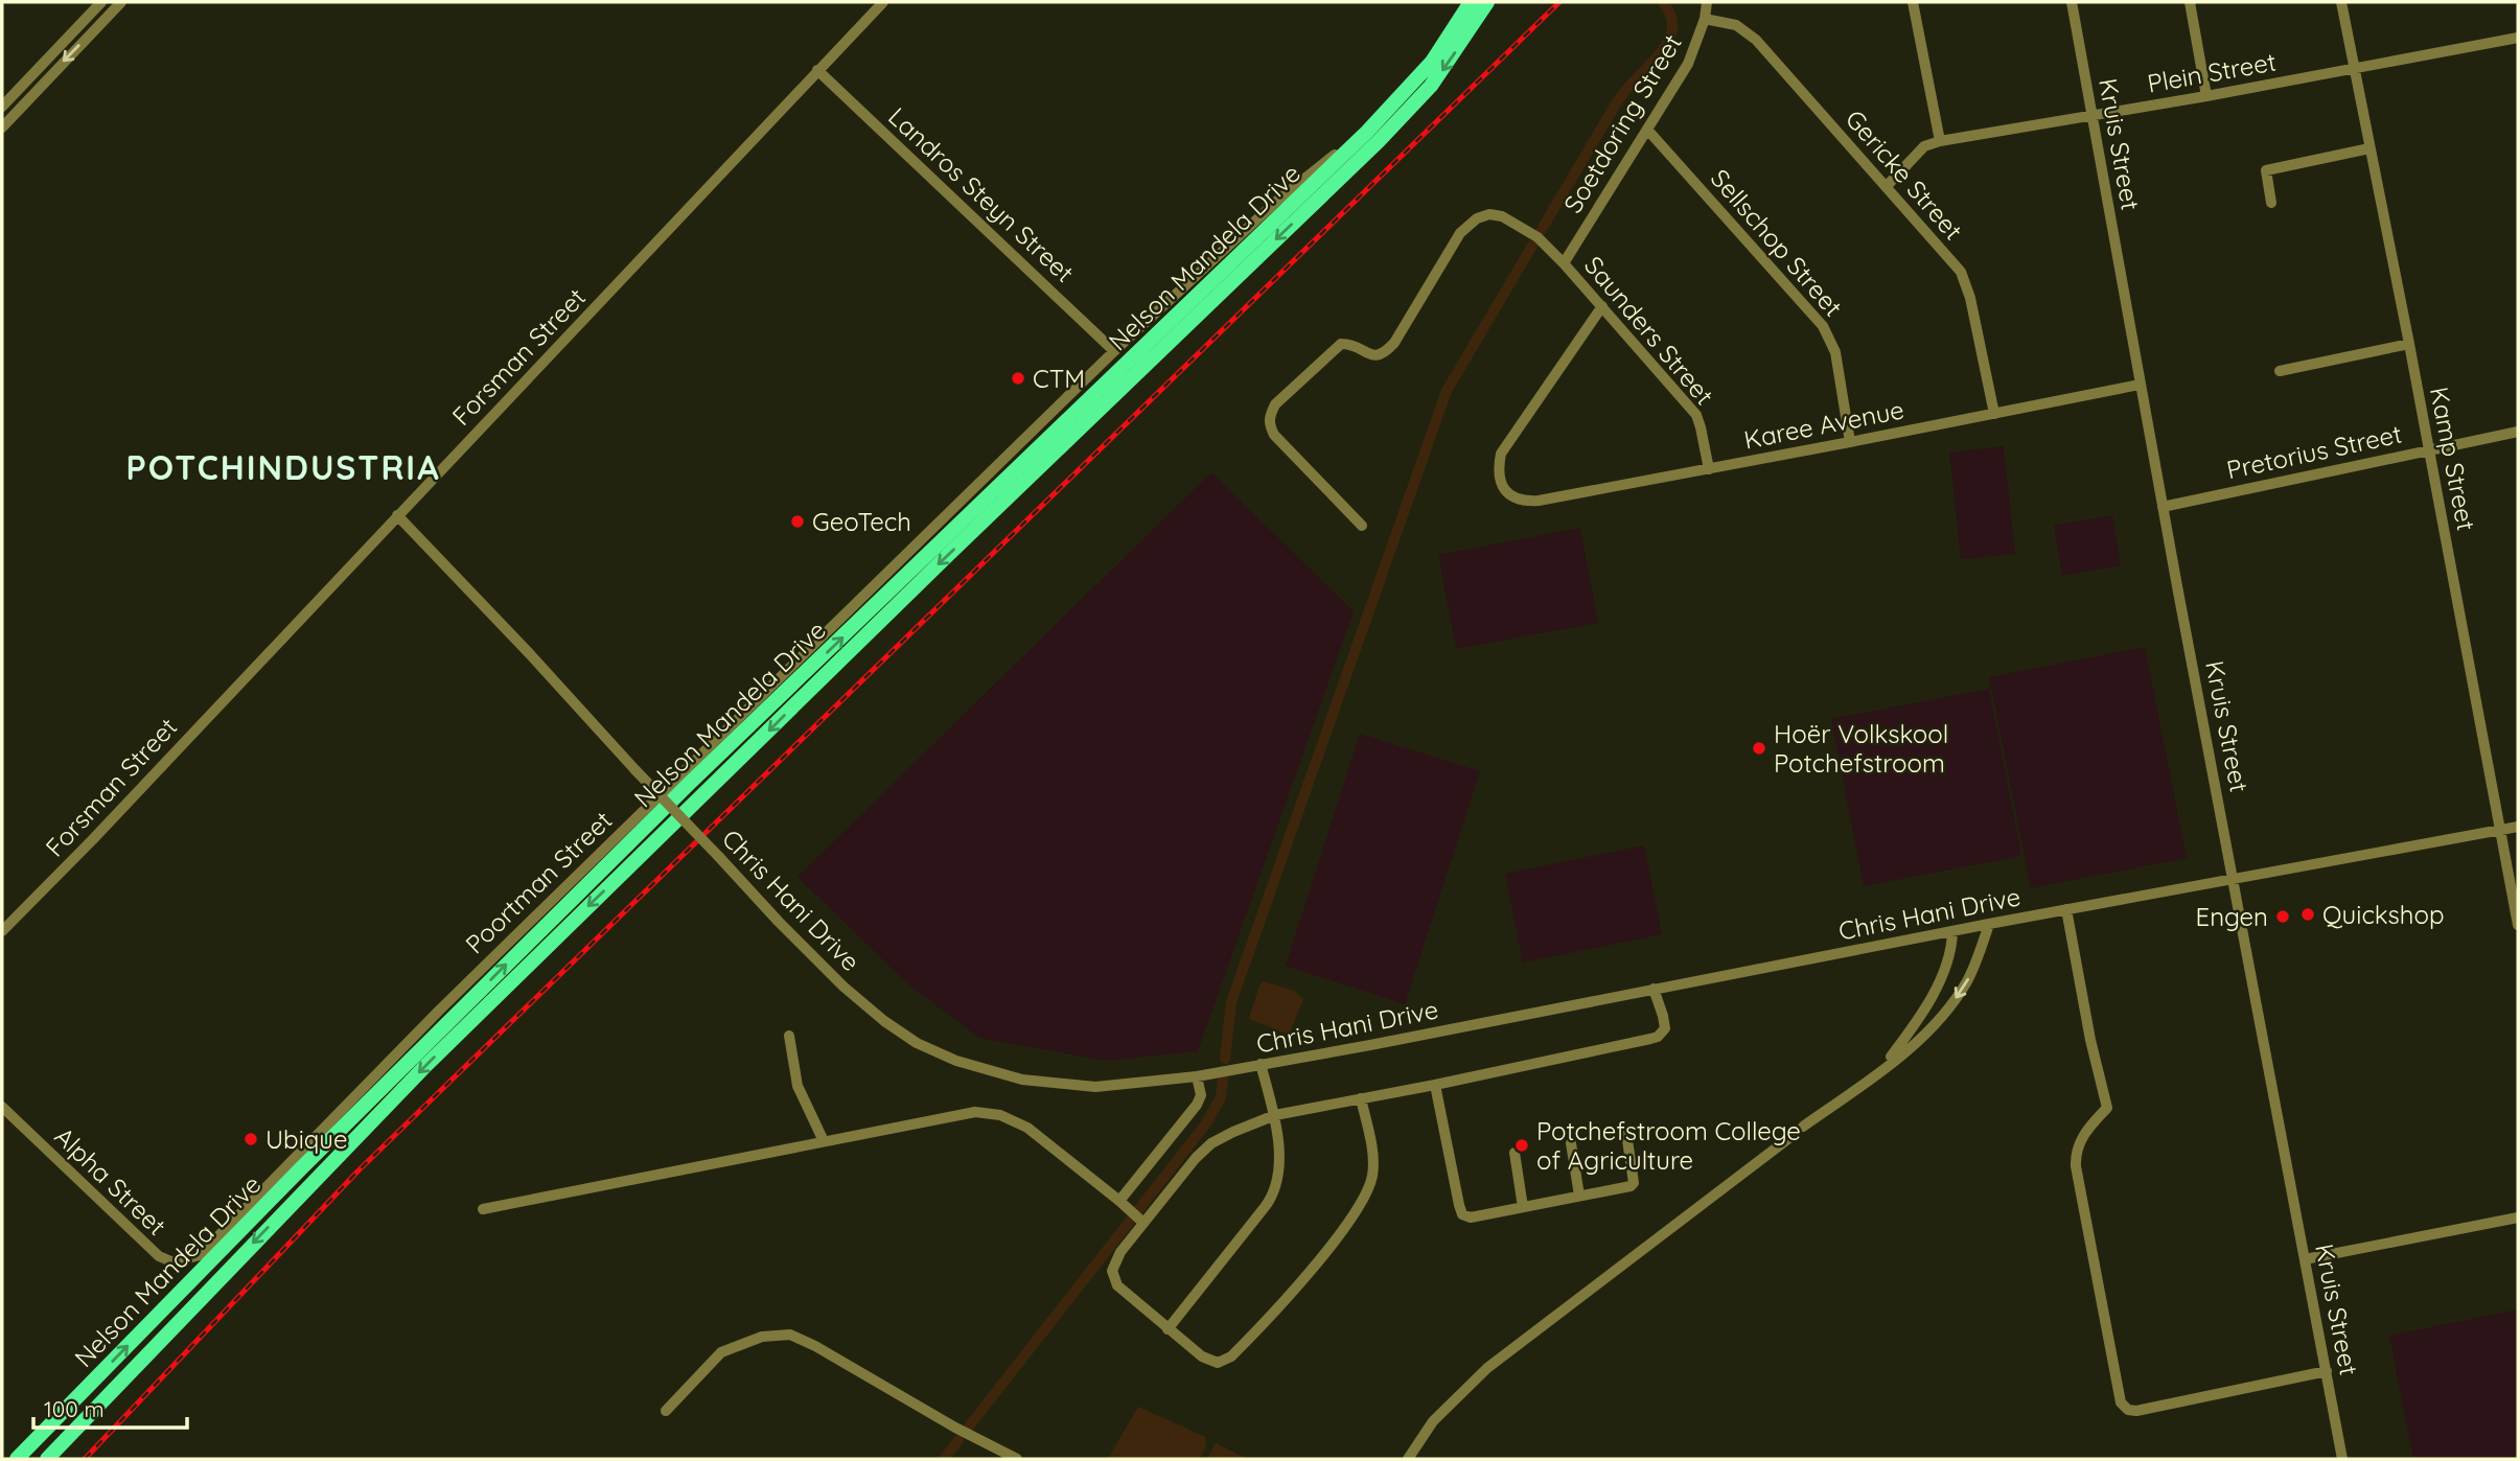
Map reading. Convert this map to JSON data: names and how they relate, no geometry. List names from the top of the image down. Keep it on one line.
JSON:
{"streets":{"highway":["Nelson Mandela Drive"],"street":["Plein Street","Soetdoring Street","Kruis Street","Gericke Street","Landros Steyn Street","Sellschop Street","Saunders Street","Forsman Street","Karee Avenue","Pretorius Street","Kamp Street","Poortman Street","Chris Hani Drive","Alpha Street"]},"crossings":[["Plein Street","Kruis Street"],["Plein Street","Gericke Street"],["Plein Street","Kamp Street"],["Soetdoring Street","Gericke Street"],["Soetdoring Street","Sellschop Street"],["Soetdoring Street","Saunders Street"],["Kruis Street","Karee Avenue"],["Kruis Street","Pretorius Street"],["Kruis Street","Chris Hani Drive"],["Gericke Street","Karee Avenue"],["Landros Steyn Street","Forsman Street"],["Landros Steyn Street","Poortman Street"],["Sellschop Street","Karee Avenue"],["Nelson Mandela Drive","Poortman Street"],["Saunders Street","Karee Avenue"],["Forsman Street","Chris Hani Drive"],["Pretorius Street","Kamp Street"],["Kamp Street","Chris Hani Drive"],["Poortman Street","Alpha Street"]],"districts":["POTCHINDUSTRIA"],"places":["CTM","GeoTech","Hoër Volkskool Potchefstroom","Quickshop","Engen","Ubique","Potchefstroom College of Agriculture"],"scale_bar":"100 m"}
